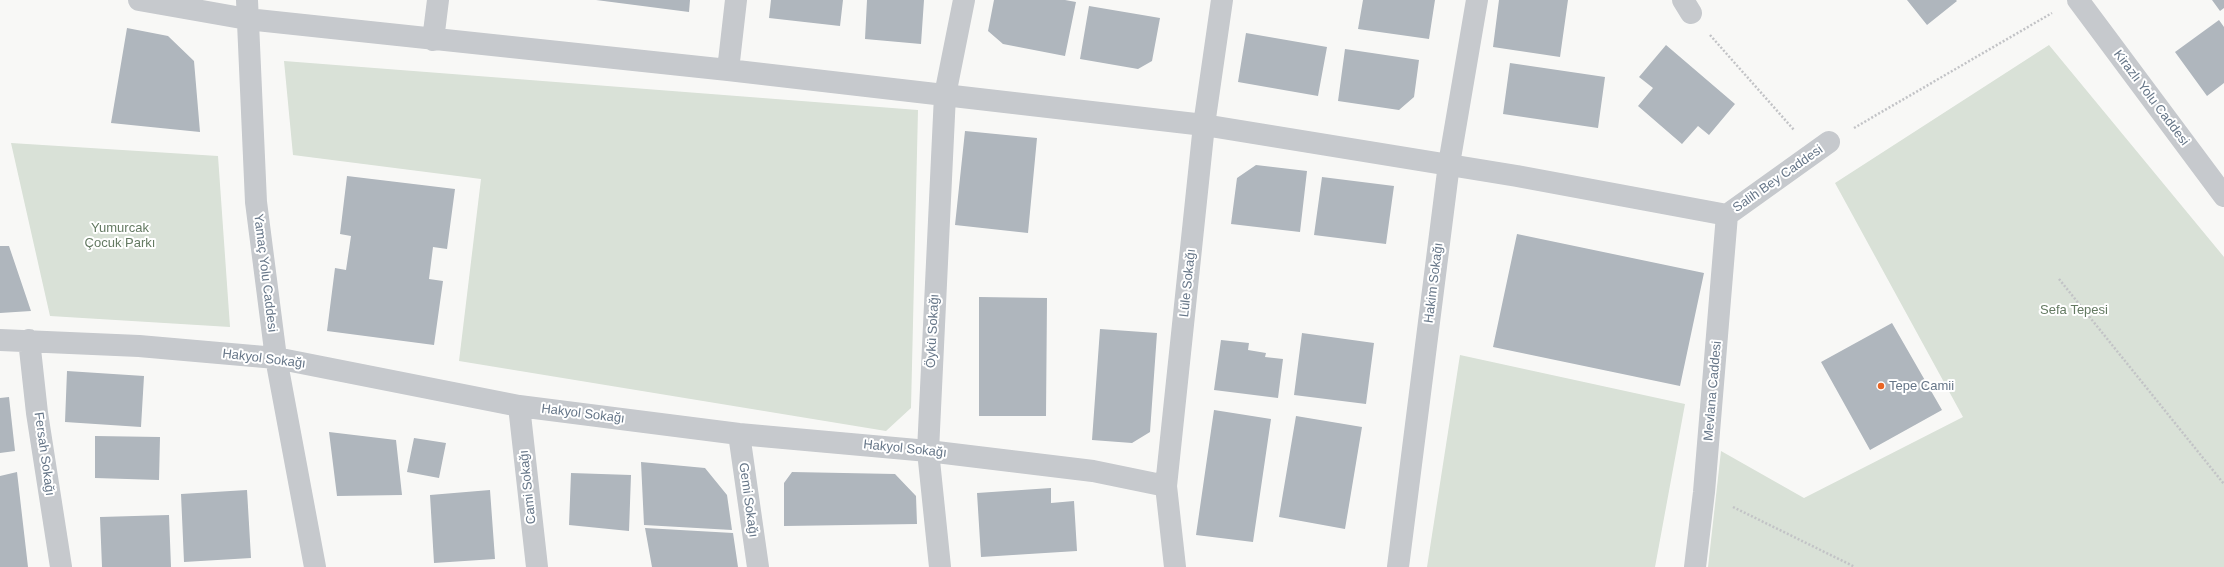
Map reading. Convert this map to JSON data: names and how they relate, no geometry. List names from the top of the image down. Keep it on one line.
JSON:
{"streets":{"street":["Kirazlı Yolu Caddesi","Salih Bey Caddesi","Yamaç Yolu Caddesi","Lüle Sokağı","Hakim Sokağı","Öykü Sokağı","Hakyol Sokağı","Mevlana Caddesi","Fersah Sokağı","Cami Sokağı","Gemi Sokağı"]},"crossings":[["Salih Bey Caddesi","Mevlana Caddesi"],["Yamaç Yolu Caddesi","Hakyol Sokağı"],["Lüle Sokağı","Hakyol Sokağı"],["Öykü Sokağı","Hakyol Sokağı"],["Hakyol Sokağı","Fersah Sokağı"],["Hakyol Sokağı","Cami Sokağı"],["Hakyol Sokağı","Gemi Sokağı"]],"parks":["Yumurcak Çocuk Parkı","Sefa Tepesi"],"places":["Tepe Camii"]}
